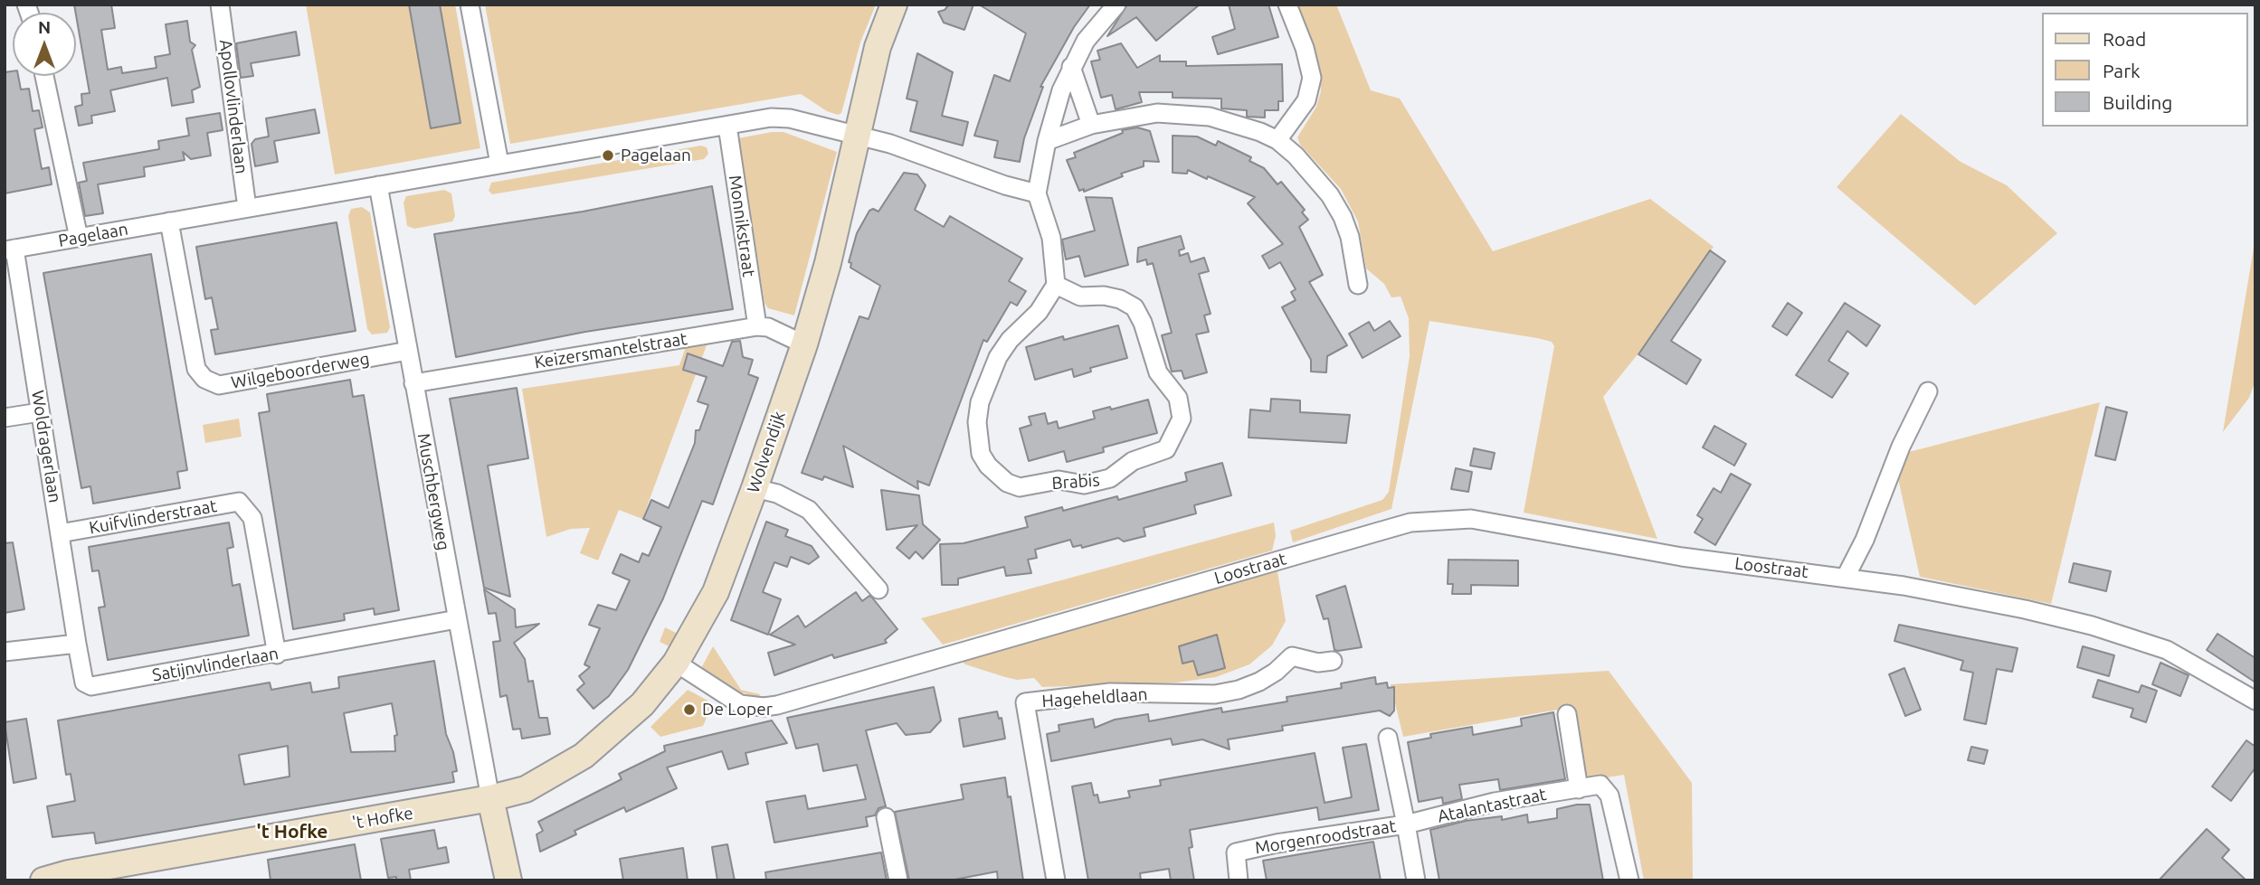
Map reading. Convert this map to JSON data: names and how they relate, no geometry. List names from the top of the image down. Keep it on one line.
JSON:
{"streets":{"street":["Apollovlinderlaan","Monnikstraat","Pagelaan","Keizersmantelstraat","Wilgeboorderweg","Woldragerlaan","Wolvendijk","Brabis","Muschbergweg","Kuifvlinderstraat","Loostraat","Satijnvlinderlaan","Hageheldlaan","Atalantastraat","'t Hofke","Morgenroodstraat"]},"crossings":[["Apollovlinderlaan","Pagelaan"],["Monnikstraat","Pagelaan"],["Monnikstraat","Keizersmantelstraat"],["Pagelaan","Wilgeboorderweg"],["Pagelaan","Woldragerlaan"],["Pagelaan","Wolvendijk"],["Pagelaan","Muschbergweg"],["Keizersmantelstraat","Wolvendijk"],["Keizersmantelstraat","Muschbergweg"],["Wilgeboorderweg","Muschbergweg"],["Woldragerlaan","Kuifvlinderstraat"],["Woldragerlaan","Satijnvlinderlaan"],["Wolvendijk","Muschbergweg"],["Wolvendijk","Loostraat"],["Wolvendijk","'t Hofke"],["Muschbergweg","Satijnvlinderlaan"],["Muschbergweg","'t Hofke"],["Kuifvlinderstraat","Satijnvlinderlaan"],["Atalantastraat","Morgenroodstraat"]],"districts":["'t Hofke"],"places":["Pagelaan","De Loper"],"legend":["Road","Park","Building"],"north":"top"}
